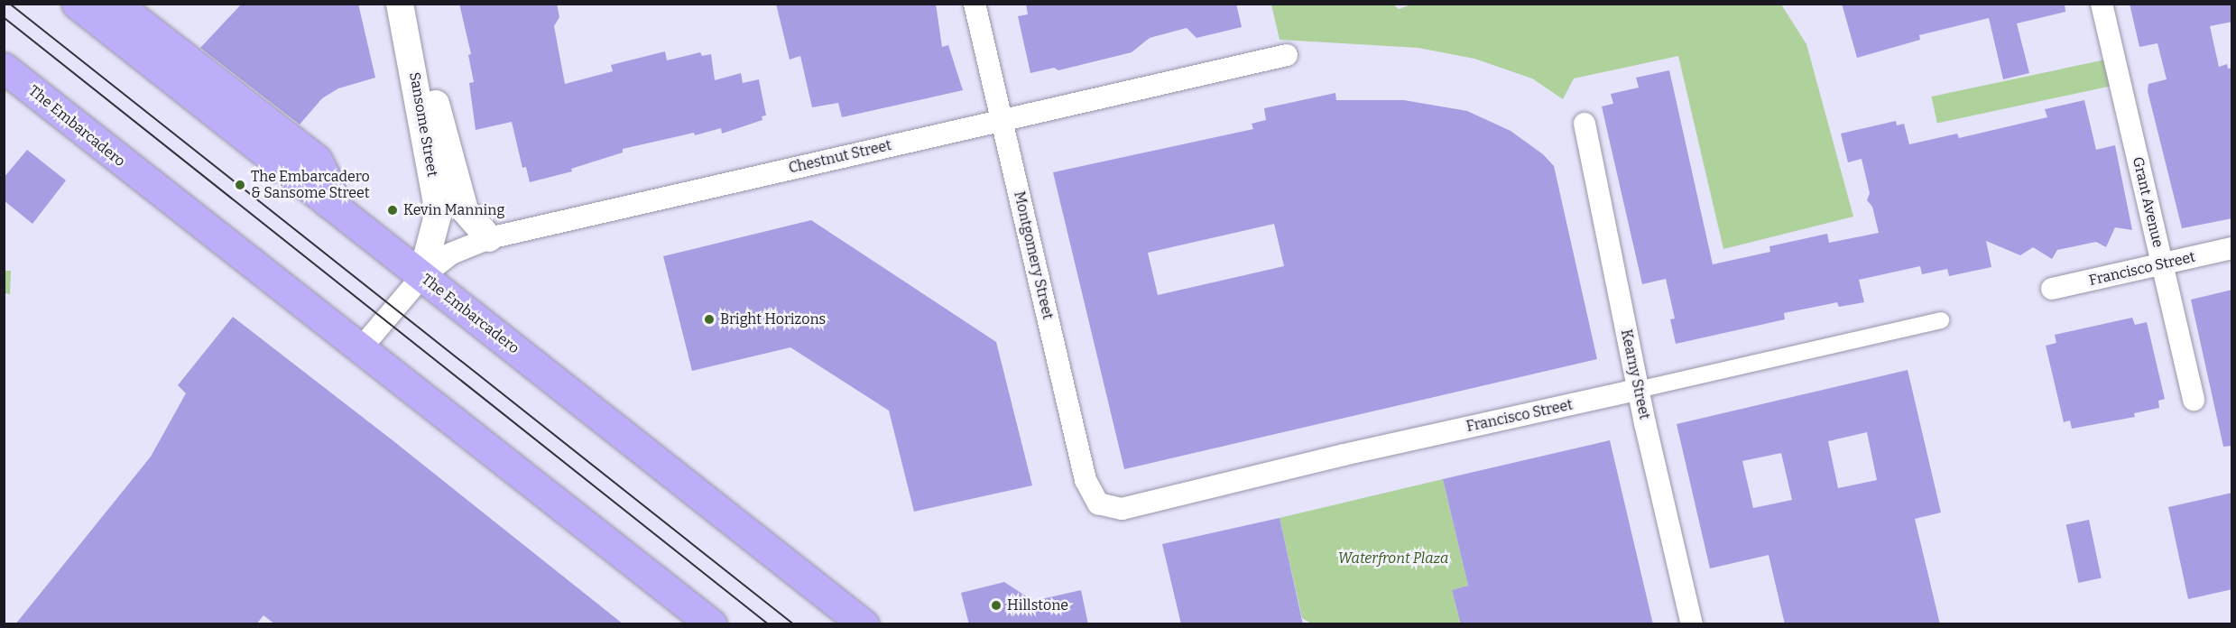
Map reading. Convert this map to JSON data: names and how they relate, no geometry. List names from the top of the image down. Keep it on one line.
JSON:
{"streets":{"main road":["The Embarcadero"],"street":["Sansome Street","Chestnut Street","Grant Avenue","Montgomery Street","Francisco Street","Kearny Street"]},"crossings":[["Sansome Street","The Embarcadero"],["Sansome Street","Chestnut Street"],["The Embarcadero","Chestnut Street"],["Chestnut Street","Montgomery Street"],["Grant Avenue","Francisco Street"],["Montgomery Street","Francisco Street"],["Francisco Street","Kearny Street"]],"parks":["Waterfront Plaza"],"places":["The Embarcadero & Sansome Street","Kevin Manning","Bright Horizons","Hillstone"]}
